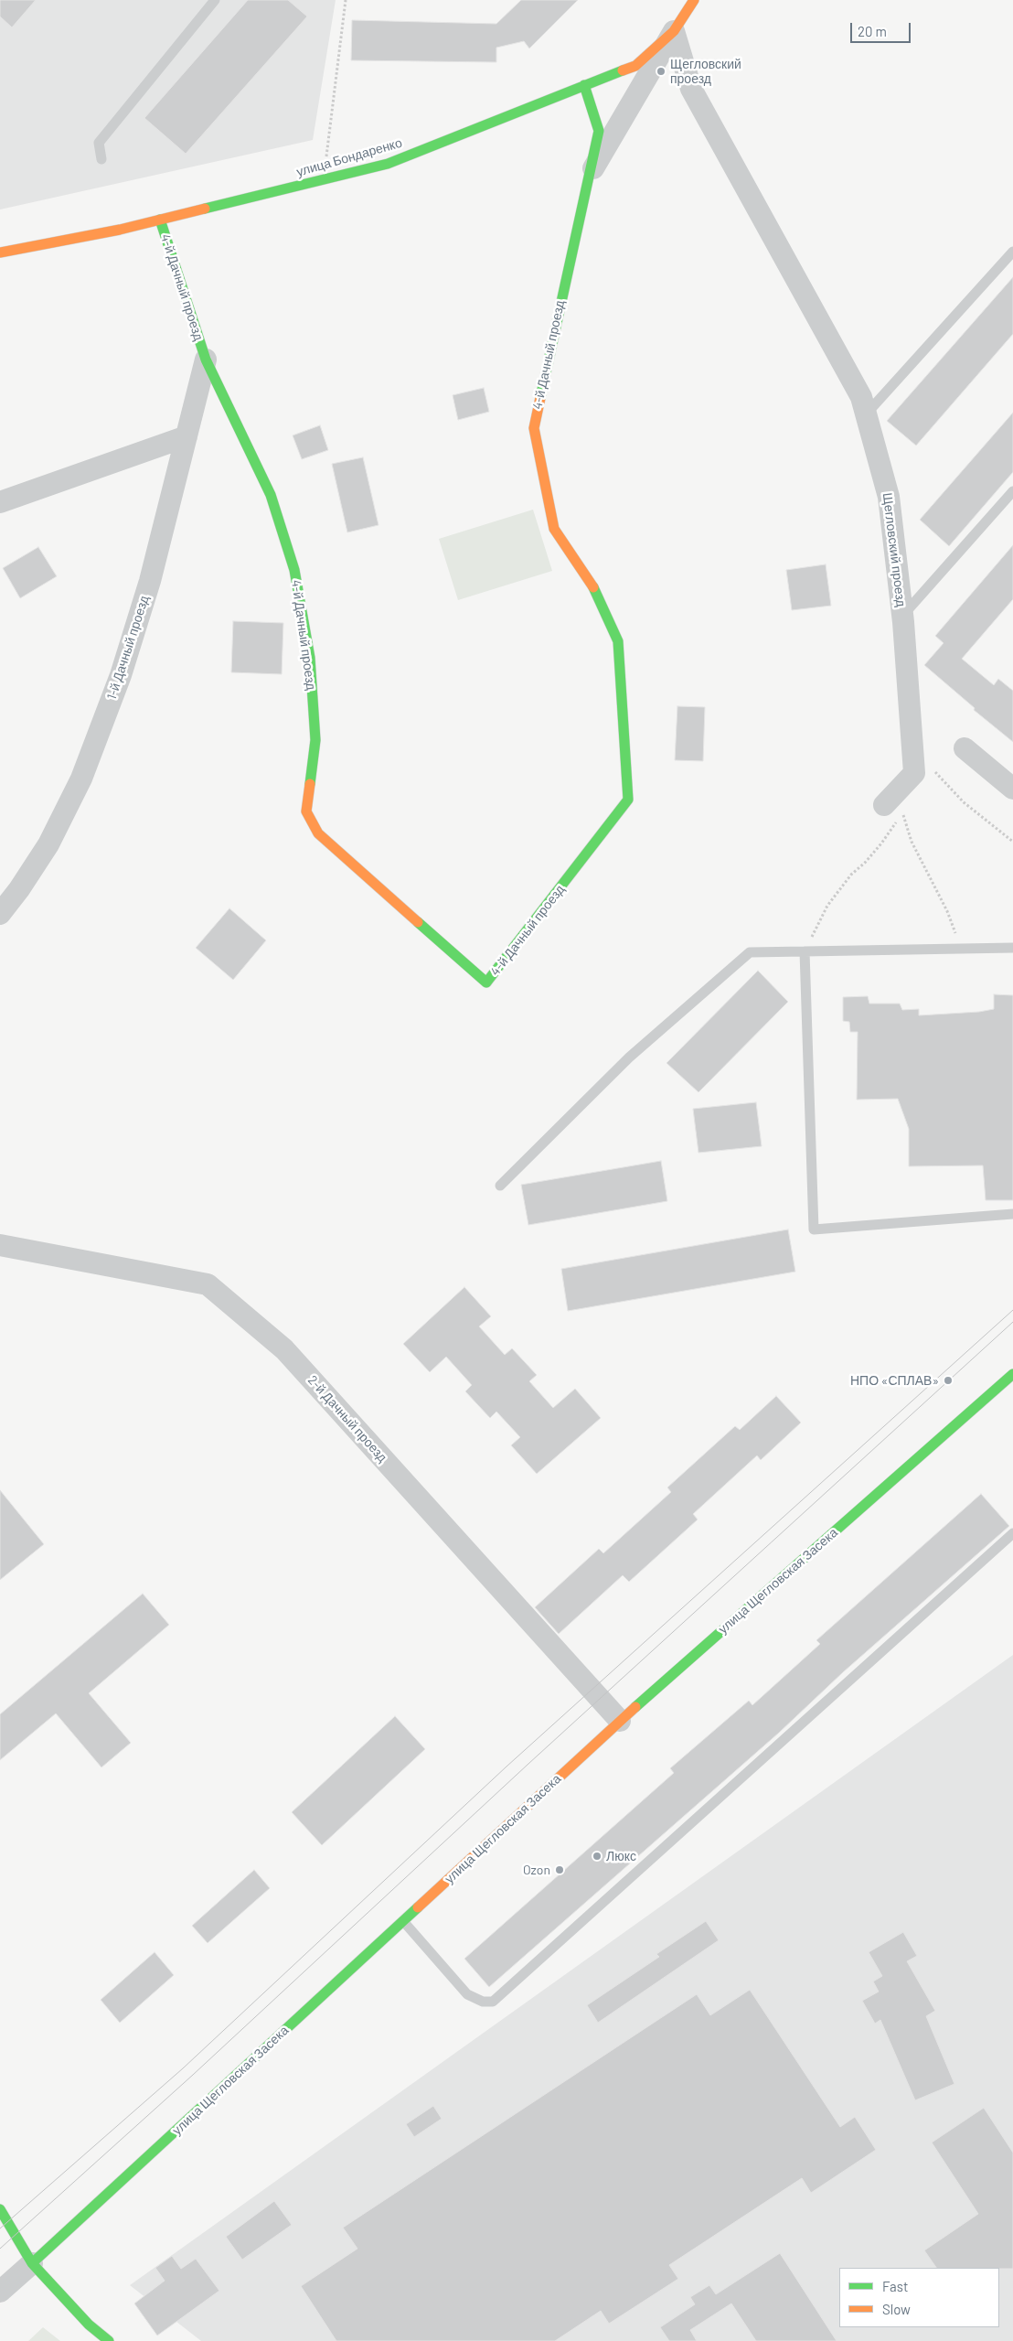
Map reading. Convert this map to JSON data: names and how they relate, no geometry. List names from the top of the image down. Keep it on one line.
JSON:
{"streets":{"street":["улица Бондаренко","4-й Дачный проезд","Щегловский проезд","1-й Дачный проезд","2-й Дачный проезд","улица Щегловская Засека"]},"crossings":[["улица Бондаренко","4-й Дачный проезд"],["улица Бондаренко","Щегловский проезд"],["4-й Дачный проезд","1-й Дачный проезд"],["2-й Дачный проезд","улица Щегловская Засека"]],"places":["Щегловский проезд","НПО «СПЛАВ»","Люкс","Ozon"],"legend":["Fast","Slow"],"scale_bar":"20 m"}
